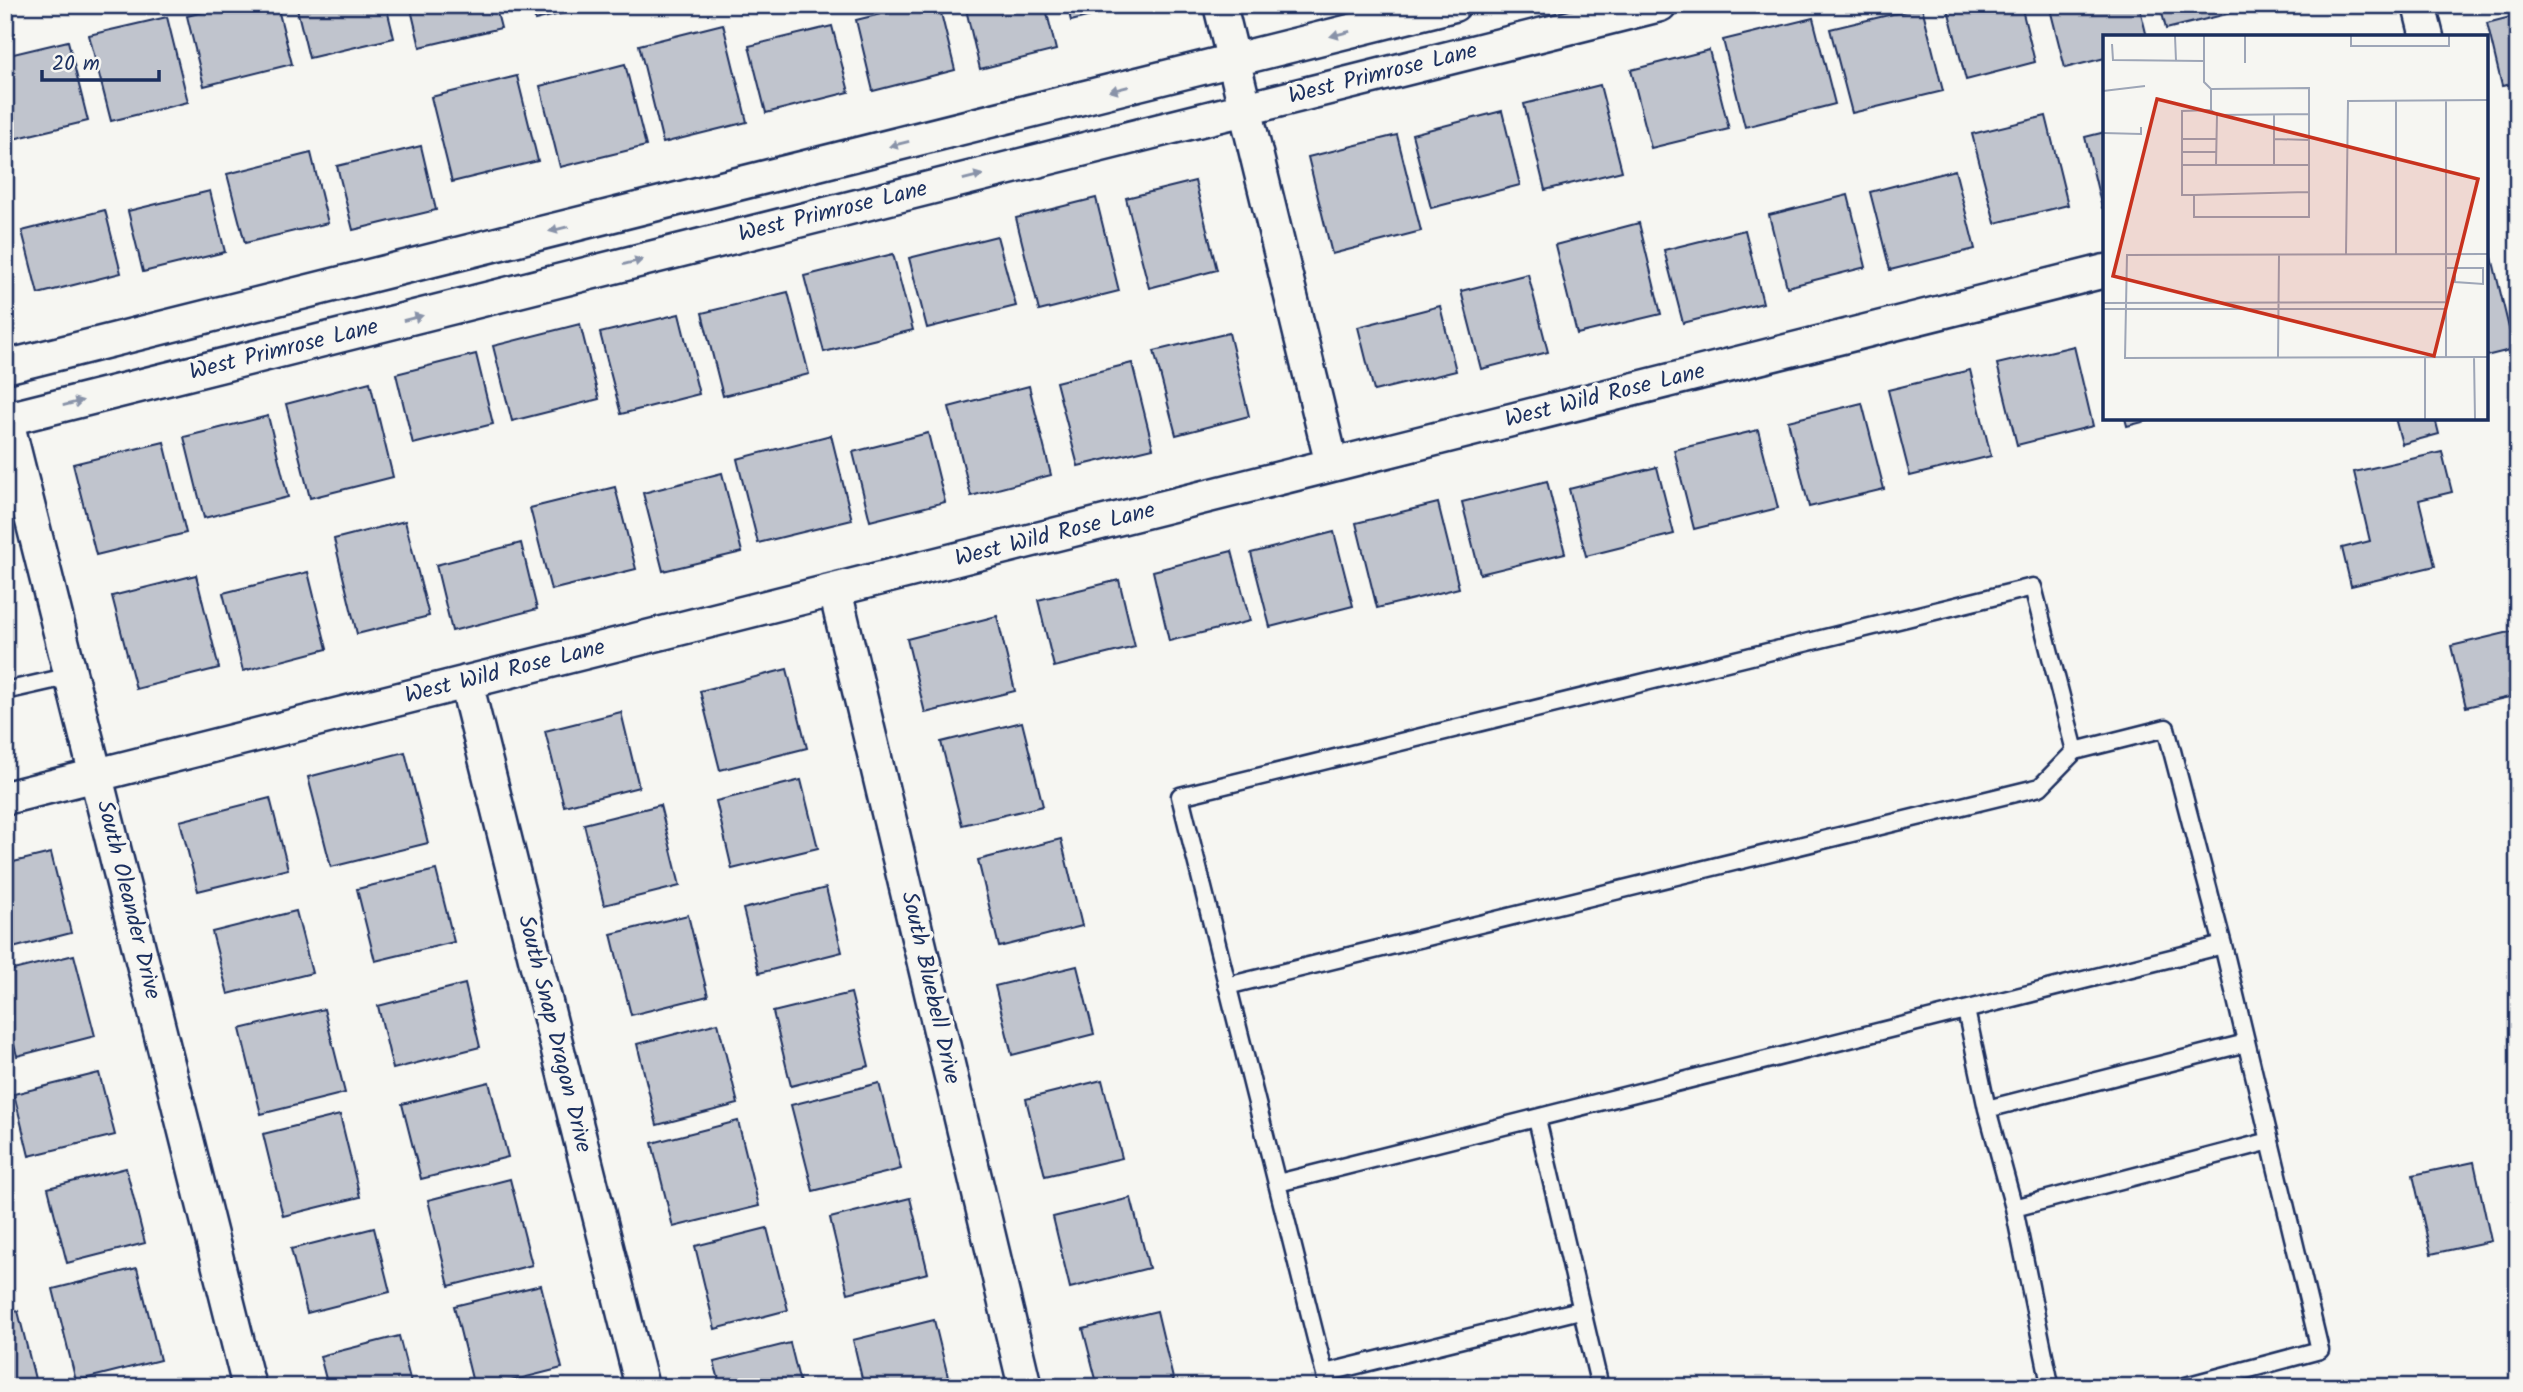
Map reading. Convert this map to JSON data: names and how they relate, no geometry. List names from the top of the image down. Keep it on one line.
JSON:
{"streets":{"street":["West Primrose Lane","West Wild Rose Lane","South Oleander Drive","South Bluebell Drive","South Snap Dragon Drive"]},"crossings":[["West Primrose Lane","South Oleander Drive"],["West Wild Rose Lane","South Oleander Drive"],["West Wild Rose Lane","South Bluebell Drive"],["West Wild Rose Lane","South Snap Dragon Drive"]],"scale_bar":"20 m"}
